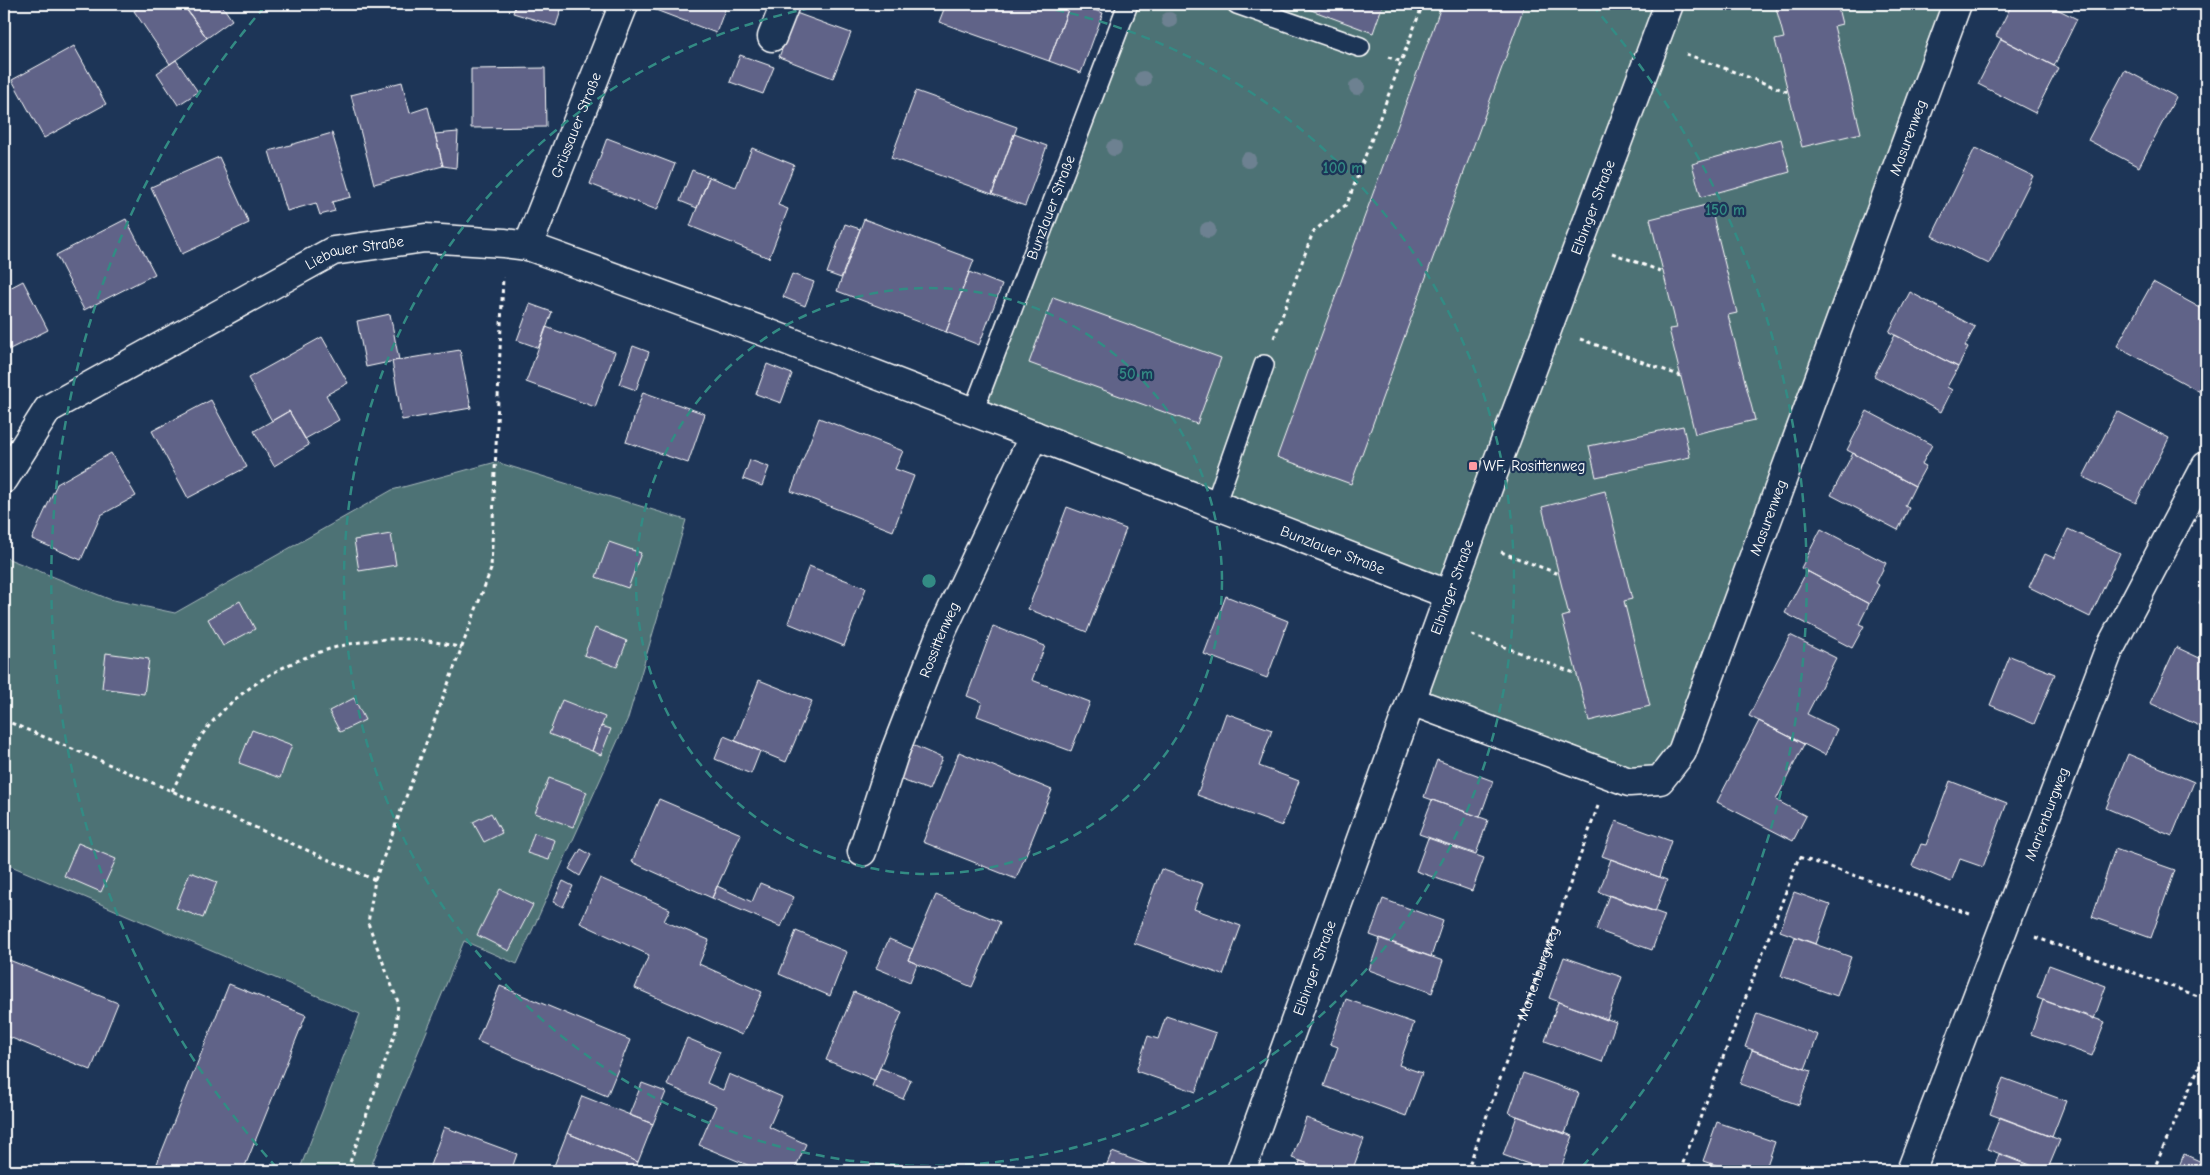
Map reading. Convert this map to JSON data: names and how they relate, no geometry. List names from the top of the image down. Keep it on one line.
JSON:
{"streets":{"street":["Grüssauer Straße","Masurenweg","Elbinger Straße","Bunzlauer Straße","Liebauer Straße","Rossittenweg","Marienburgweg"]},"crossings":[["Grüssauer Straße","Liebauer Straße"],["Masurenweg","Elbinger Straße"],["Masurenweg","Marienburgweg"],["Elbinger Straße","Bunzlauer Straße"],["Bunzlauer Straße","Liebauer Straße"],["Bunzlauer Straße","Rossittenweg"]],"places":{"transit":["WF, Rosittenweg"]},"rings":["100 m","150 m","50 m"]}
